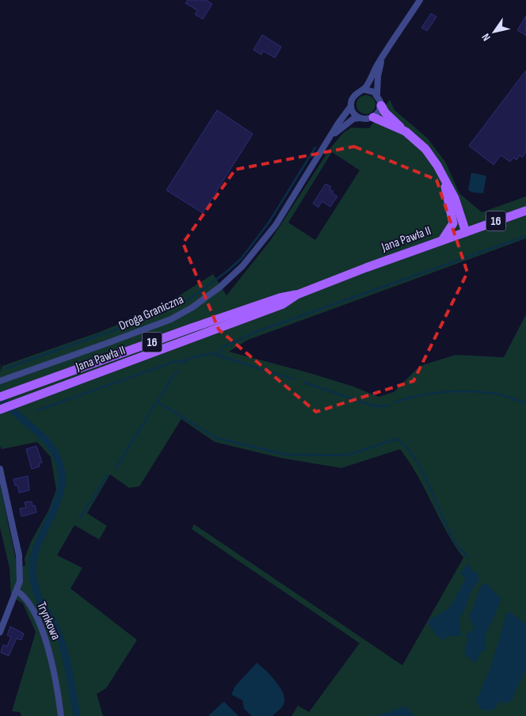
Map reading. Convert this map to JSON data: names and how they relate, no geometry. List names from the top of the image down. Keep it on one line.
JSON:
{"streets":{"main road":["16","Jana Pawła II"],"street":["Droga Graniczna","Trynkowa"]},"north":"bottom left"}
